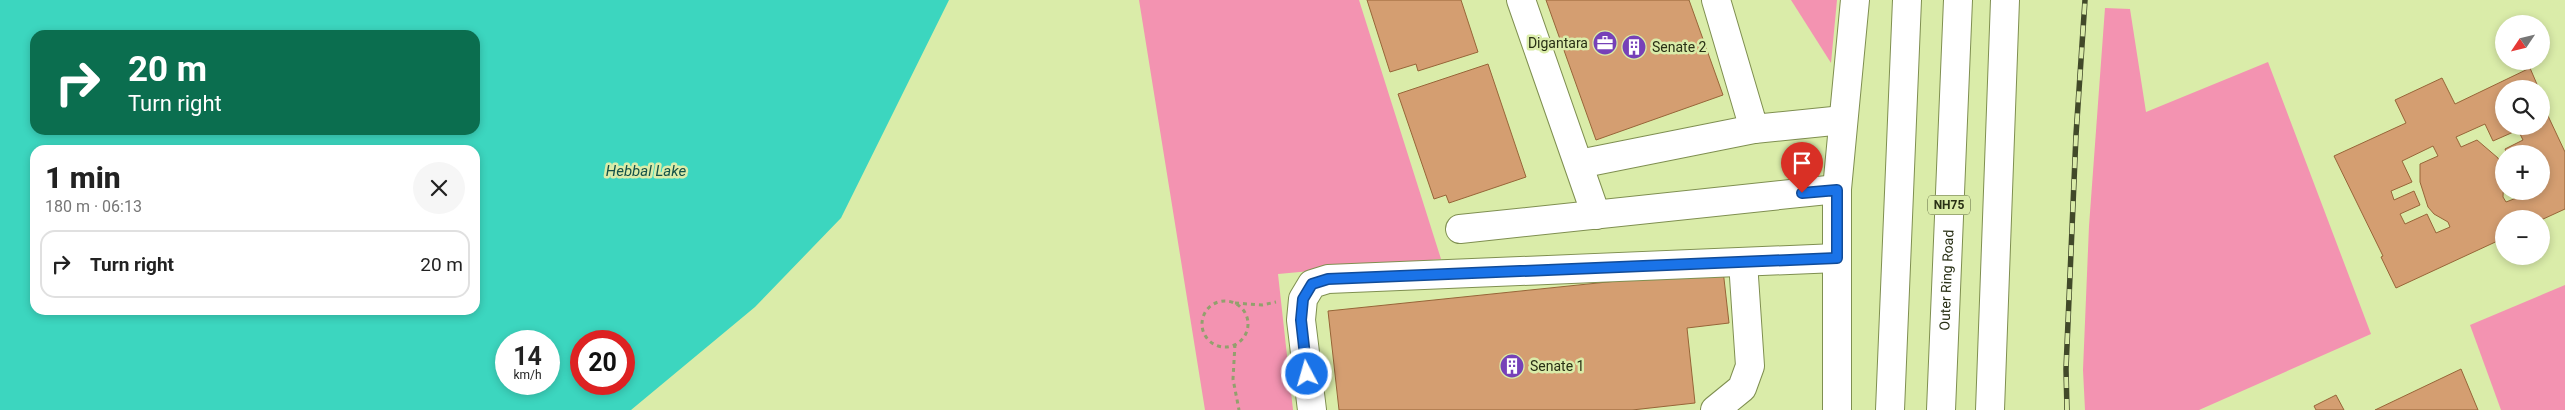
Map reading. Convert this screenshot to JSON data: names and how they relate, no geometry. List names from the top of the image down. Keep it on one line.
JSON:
{"streets":{"main road":["NH75","Outer Ring Road"]},"water":["Hebbal Lake"],"places":{"office":["Digantara"],"building":["Senate 2","Senate 1"]},"north":"bottom left","page":{"map_buttons":["+","−"],"turn":["20 m","Turn right"],"heading":["1 min","180 m · 06:13"],"list":[{"name":"Turn right","value":"20 m"}],"speed":"14 km/h","limit":"20"}}
